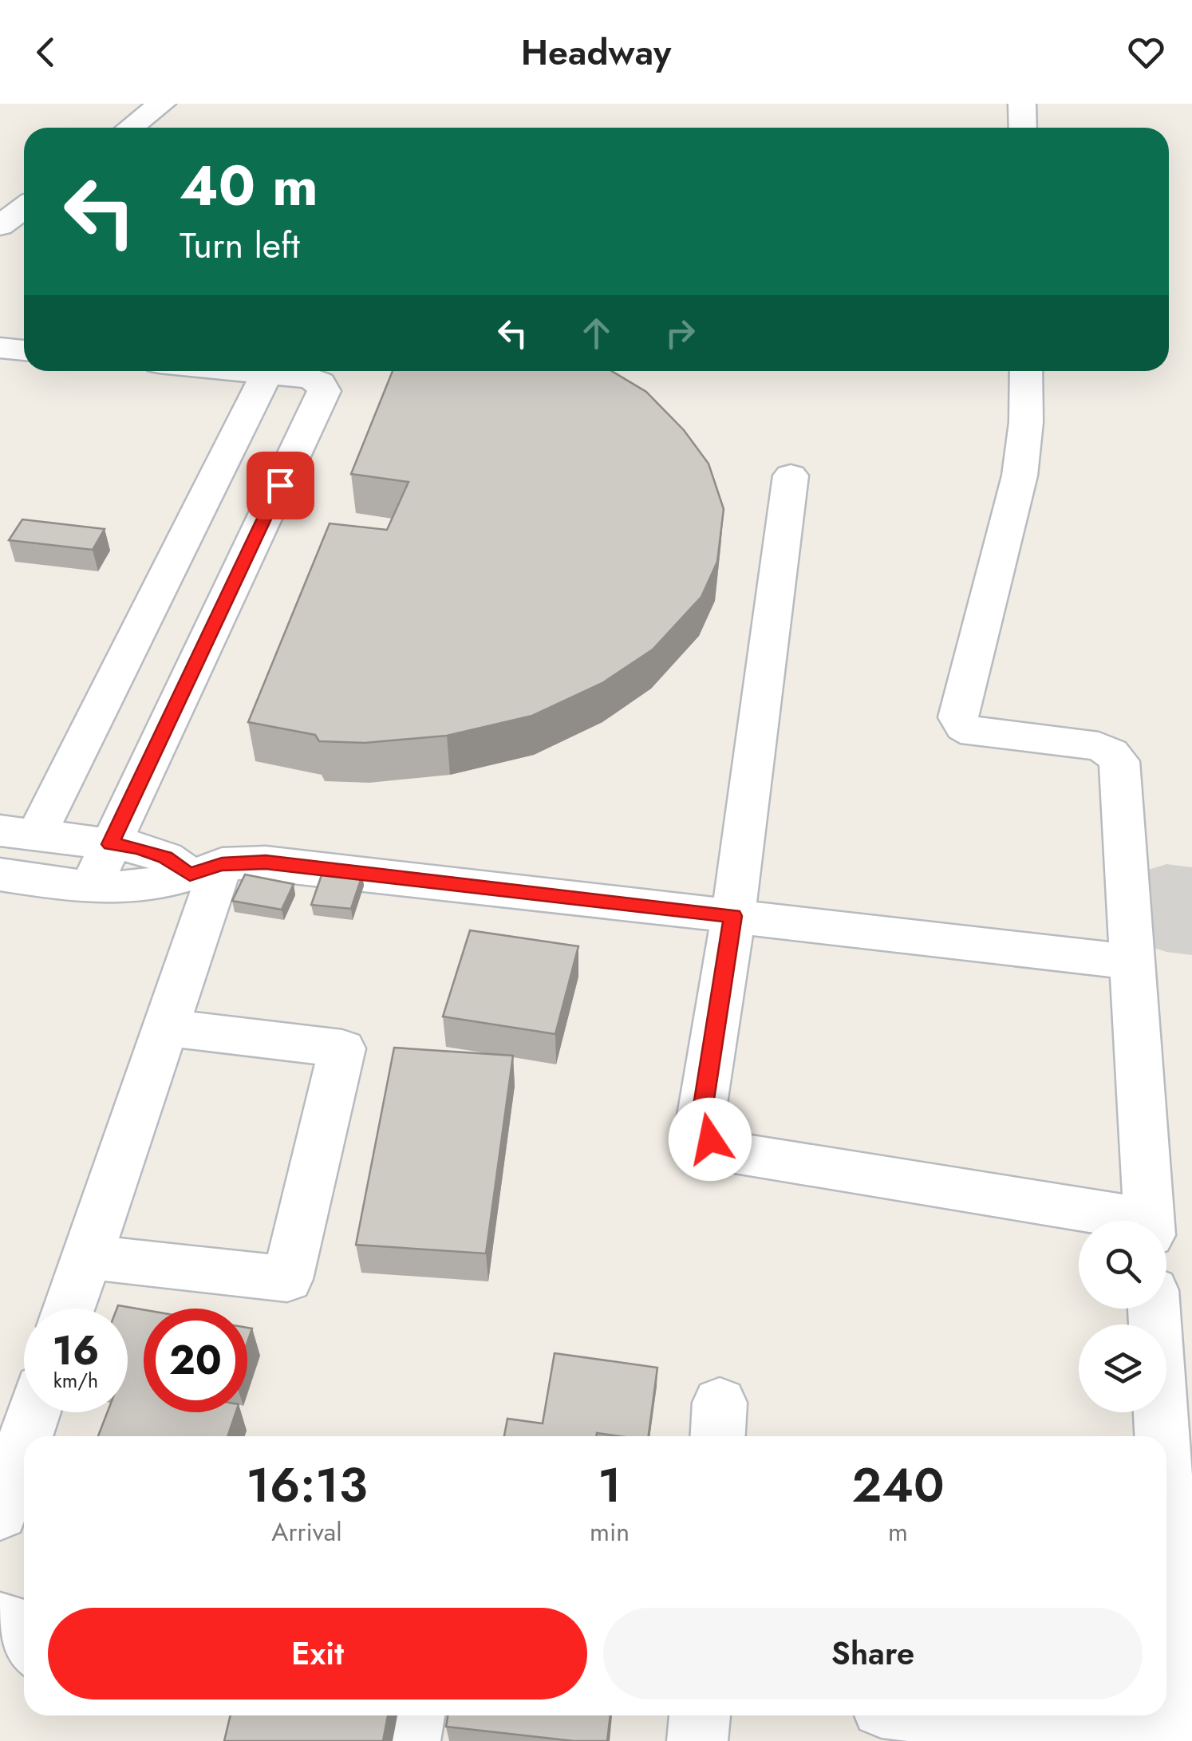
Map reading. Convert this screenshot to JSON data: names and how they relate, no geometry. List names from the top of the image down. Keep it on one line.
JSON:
{"page":{"header":"Headway","turn":["40 m","Turn left"],"speed":"16 km/h","limit":"20","eta":["16:13","Arrival","1","min","240","m"],"buttons":["Exit","Share"]}}
